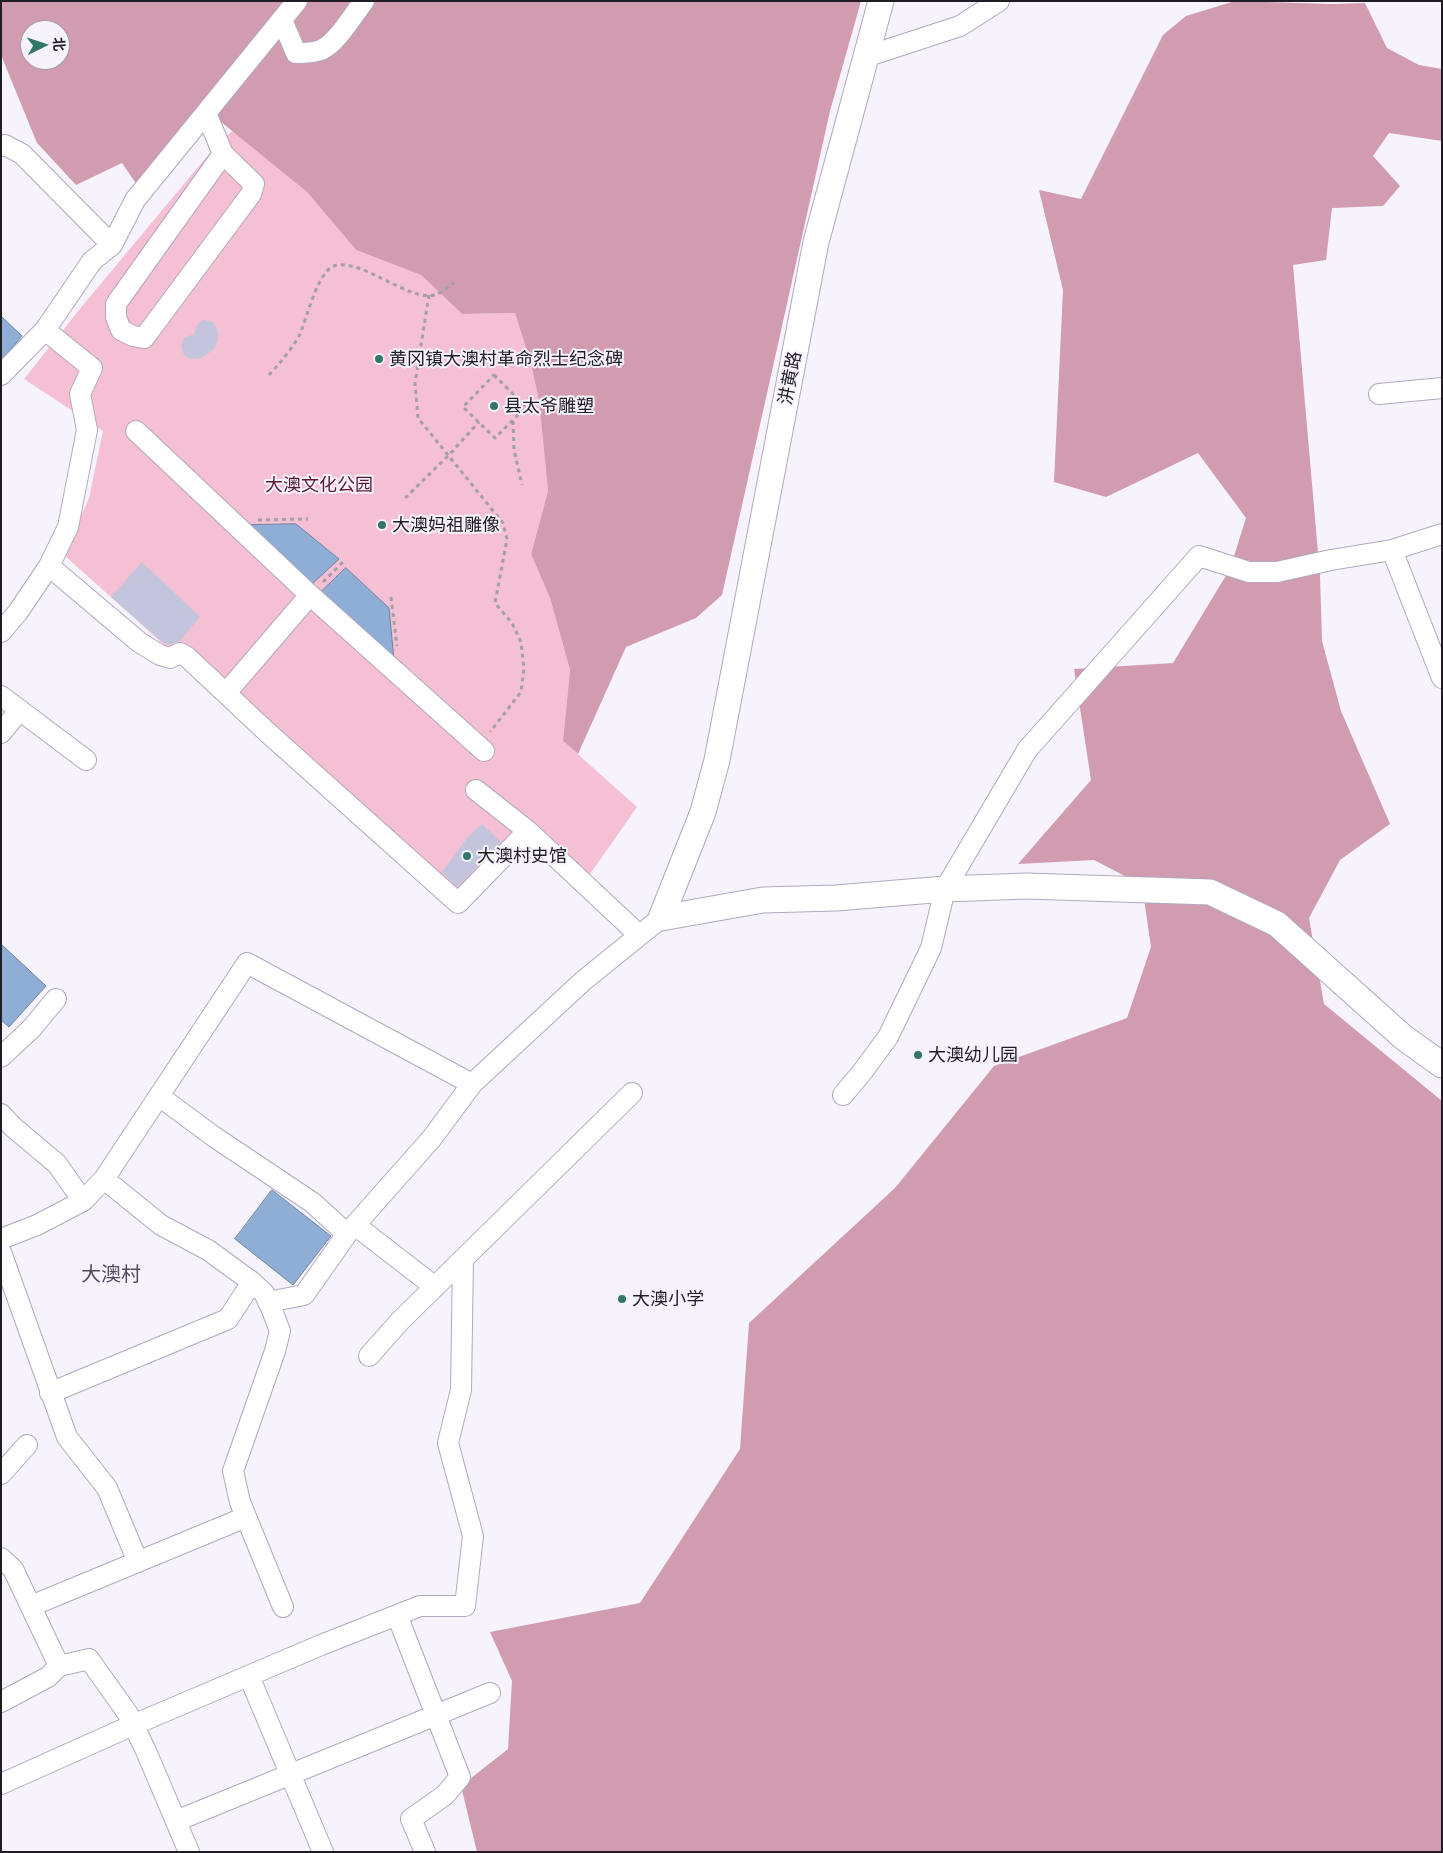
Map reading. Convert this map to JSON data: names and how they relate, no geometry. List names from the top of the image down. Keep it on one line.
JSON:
{"streets":{"main road":["汫黄路"]},"districts":["大澳村"],"parks":["大澳文化公园"],"places":["黄冈镇大澳村革命烈士纪念碑","县太爷雕塑","大澳妈祖雕像","大澳村史馆","大澳幼儿园","大澳小学"],"north":"right"}
